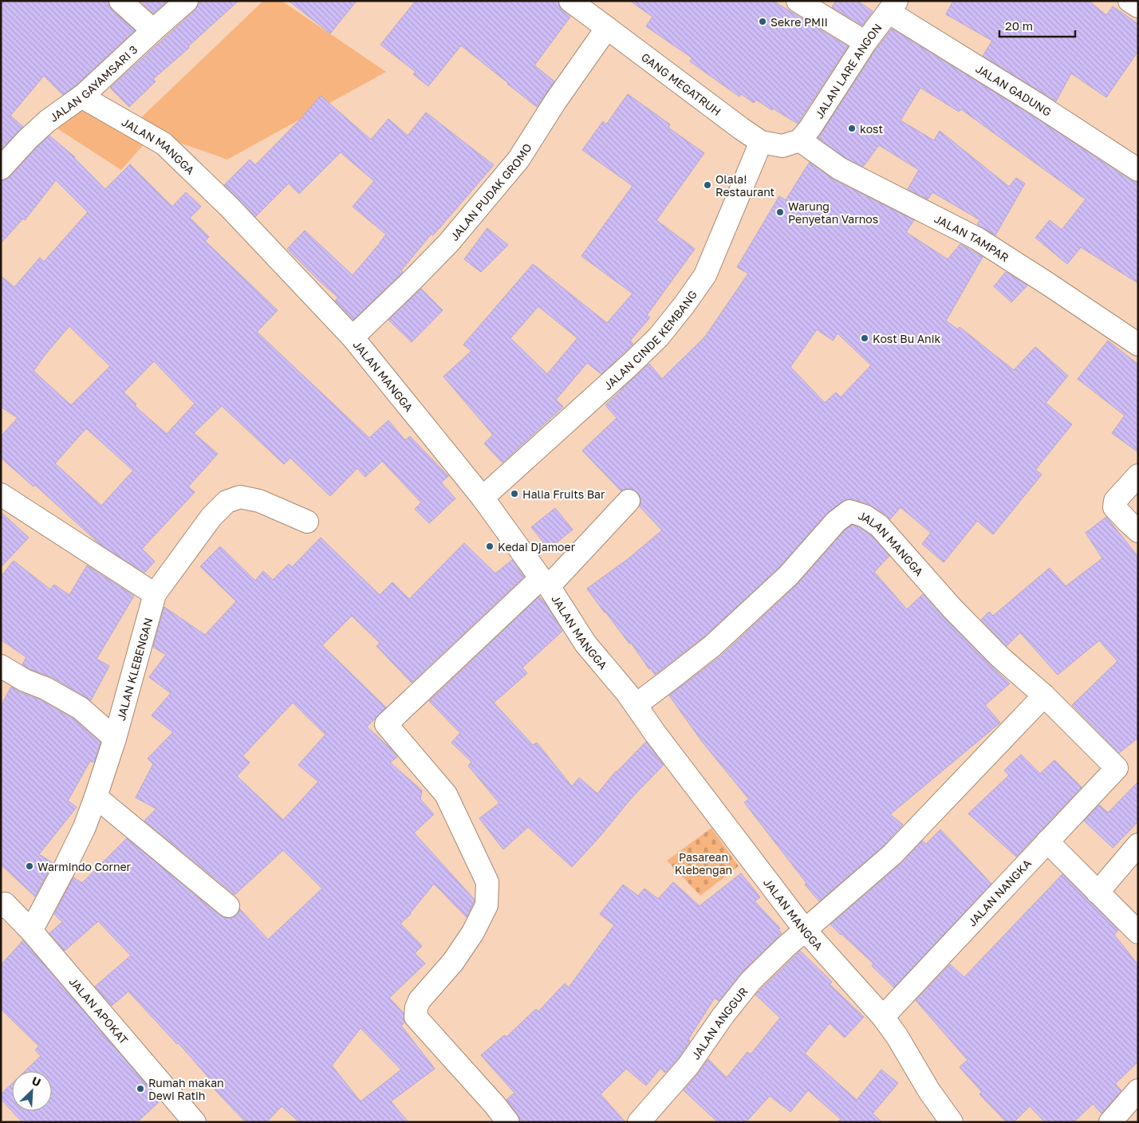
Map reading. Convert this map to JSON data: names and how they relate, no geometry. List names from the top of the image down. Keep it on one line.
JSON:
{"streets":{"street":["JALAN LARE ANGON","JALAN GAYAMSARI 3","GANG MEGATRUH","JALAN GADUNG","JALAN MANGGA","JALAN PUDAK GROMO","JALAN TAMPAR","JALAN CINDE KEMBANG","JALAN KLEBENGAN","JALAN NANGKA","JALAN APOKAT","JALAN ANGGUR"]},"crossings":[["JALAN LARE ANGON","GANG MEGATRUH"],["JALAN LARE ANGON","JALAN GADUNG"],["JALAN LARE ANGON","JALAN TAMPAR"],["JALAN GAYAMSARI 3","JALAN MANGGA"],["GANG MEGATRUH","JALAN PUDAK GROMO"],["GANG MEGATRUH","JALAN TAMPAR"],["GANG MEGATRUH","JALAN CINDE KEMBANG"],["JALAN MANGGA","JALAN PUDAK GROMO"],["JALAN MANGGA","JALAN CINDE KEMBANG"],["JALAN MANGGA","JALAN NANGKA"],["JALAN MANGGA","JALAN ANGGUR"],["JALAN KLEBENGAN","JALAN APOKAT"]],"parks":["Pasarean Klebengan"],"places":["Sekre PMII","kost","Olala! Restaurant","Warung Penyetan Varnos","Kost Bu Anik","Halia Fruits Bar","Kedai Djamoer","Warmindo Corner","Rumah makan Dewi Ratih"],"scale_bar":"20 m","north":"top right"}
